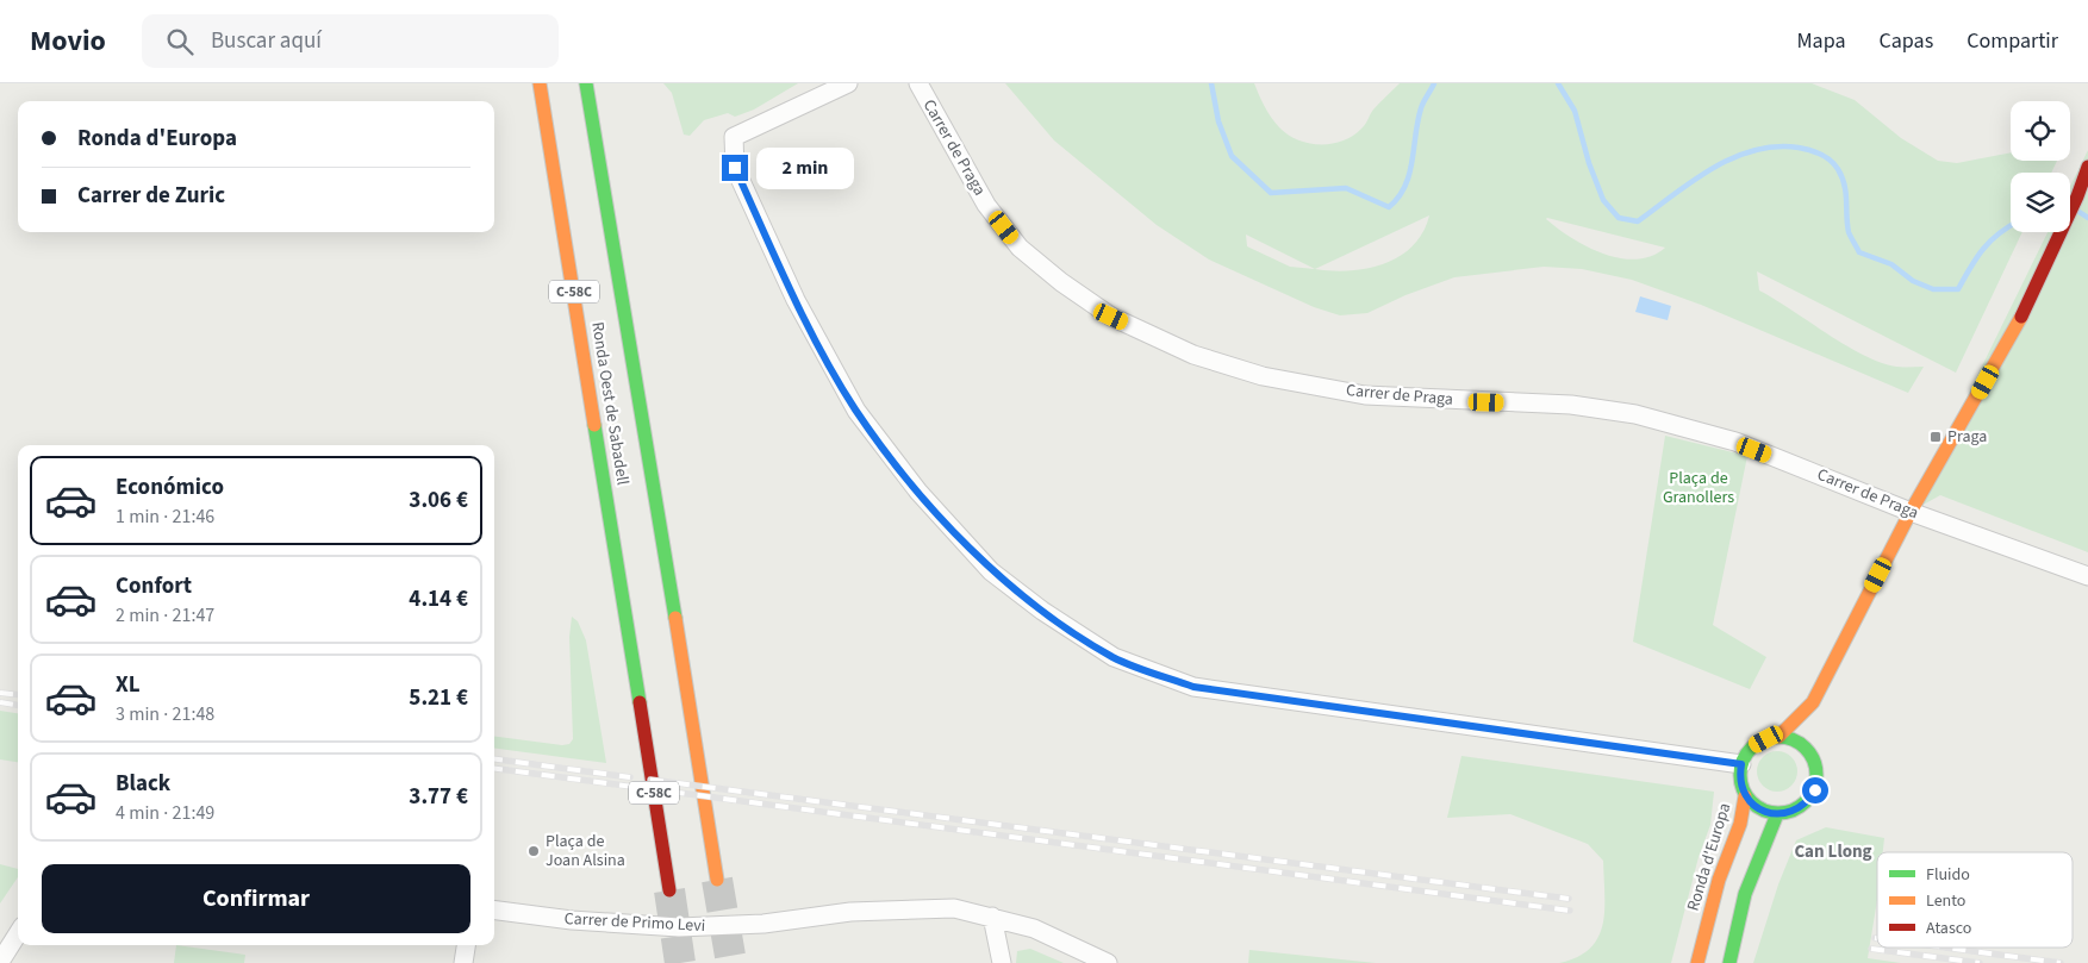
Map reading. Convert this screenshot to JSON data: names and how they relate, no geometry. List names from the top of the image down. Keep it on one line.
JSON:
{"streets":{"main road":["C-58C","Ronda Oest de Sabadell","Ronda d'Europa"],"street":["Carrer de Praga","Carrer de Primo Levi"]},"districts":["Can Llong"],"parks":["Plaça de Granollers"],"places":{"transit":["Praga"],"other":["Plaça de Joan Alsina"]},"legend":["Fluido","Lento","Atasco"],"page":{"header":"Movio","search":"Buscar aquí","nav":["Mapa","Capas","Compartir"],"banner":["Ronda d'Europa","Carrer de Zuric"],"bubble":"2 min","list":[{"name":"Económico","note":"1 min · 21:46","value":"3.06 €"},{"name":"Confort","note":"2 min · 21:47","value":"4.14 €"},{"name":"XL","note":"3 min · 21:48","value":"5.21 €"},{"name":"Black","note":"4 min · 21:49","value":"3.77 €"}],"buttons":"Confirmar"}}
